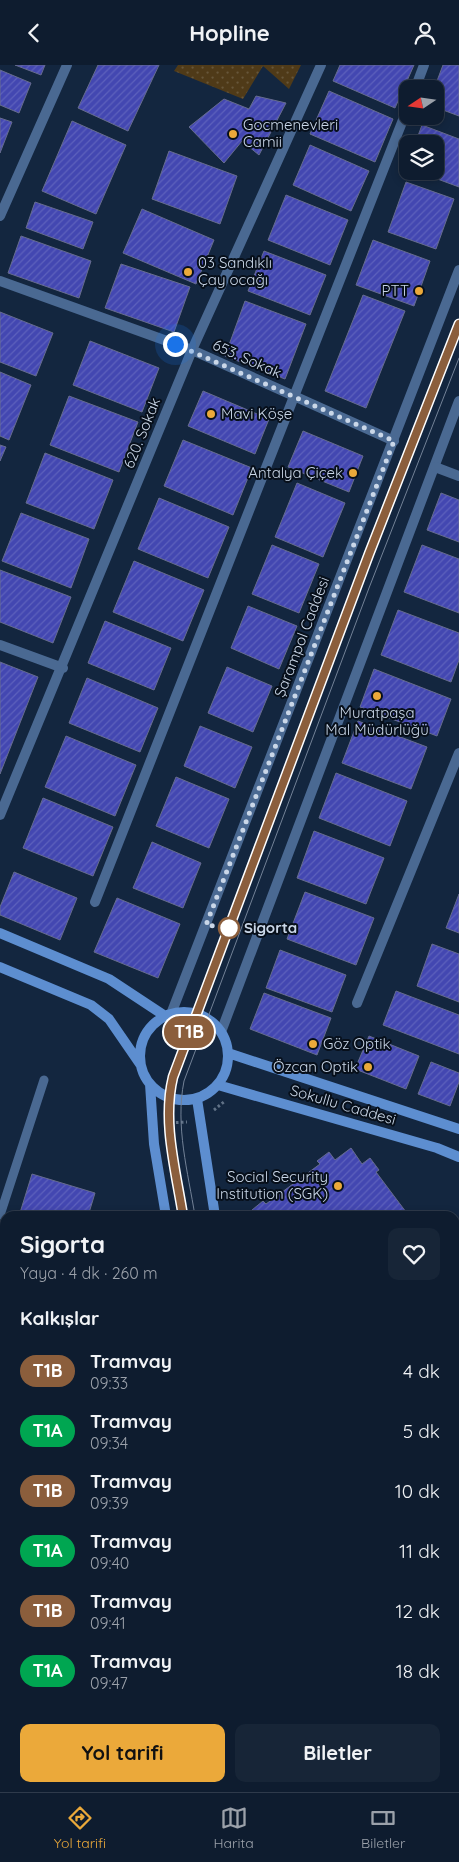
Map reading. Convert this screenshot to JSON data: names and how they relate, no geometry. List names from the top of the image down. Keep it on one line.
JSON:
{"streets":{"main road":["Sokullu Caddesi"],"street":["653. Sokak","620. Sokak","Şarampol Caddesi"]},"crossings":[["653. Sokak","620. Sokak"],["653. Sokak","Şarampol Caddesi"],["Şarampol Caddesi","Sokullu Caddesi"]],"places":["Gocmenevleri Camii","03 Sandıklı Çay ocağı","PTT","Mavi Köşe","Antalya Çiçek","Muratpaşa Mal Müdürlüğü","Sigorta","Göz Optik","Özcan Optik","Social Security Institution (SGK)"],"lines":["tram line T1B"],"north":"left","page":{"header":"Hopline","on_map":"T1B","heading":[["Sigorta","Yaya · 4 dk · 260 m"],"Kalkışlar"],"list":[{"mark":"T1B","name":"Tramvay","note":"09:33","value":"4 dk"},{"mark":"T1A","name":"Tramvay","note":"09:34","value":"5 dk"},{"mark":"T1B","name":"Tramvay","note":"09:39","value":"10 dk"},{"mark":"T1A","name":"Tramvay","note":"09:40","value":"11 dk"},{"mark":"T1B","name":"Tramvay","note":"09:41","value":"12 dk"},{"mark":"T1A","name":"Tramvay","note":"09:47","value":"18 dk"}],"buttons":["Yol tarifi","Biletler"],"tabs":["Yol tarifi","Harita","Biletler"]}}
